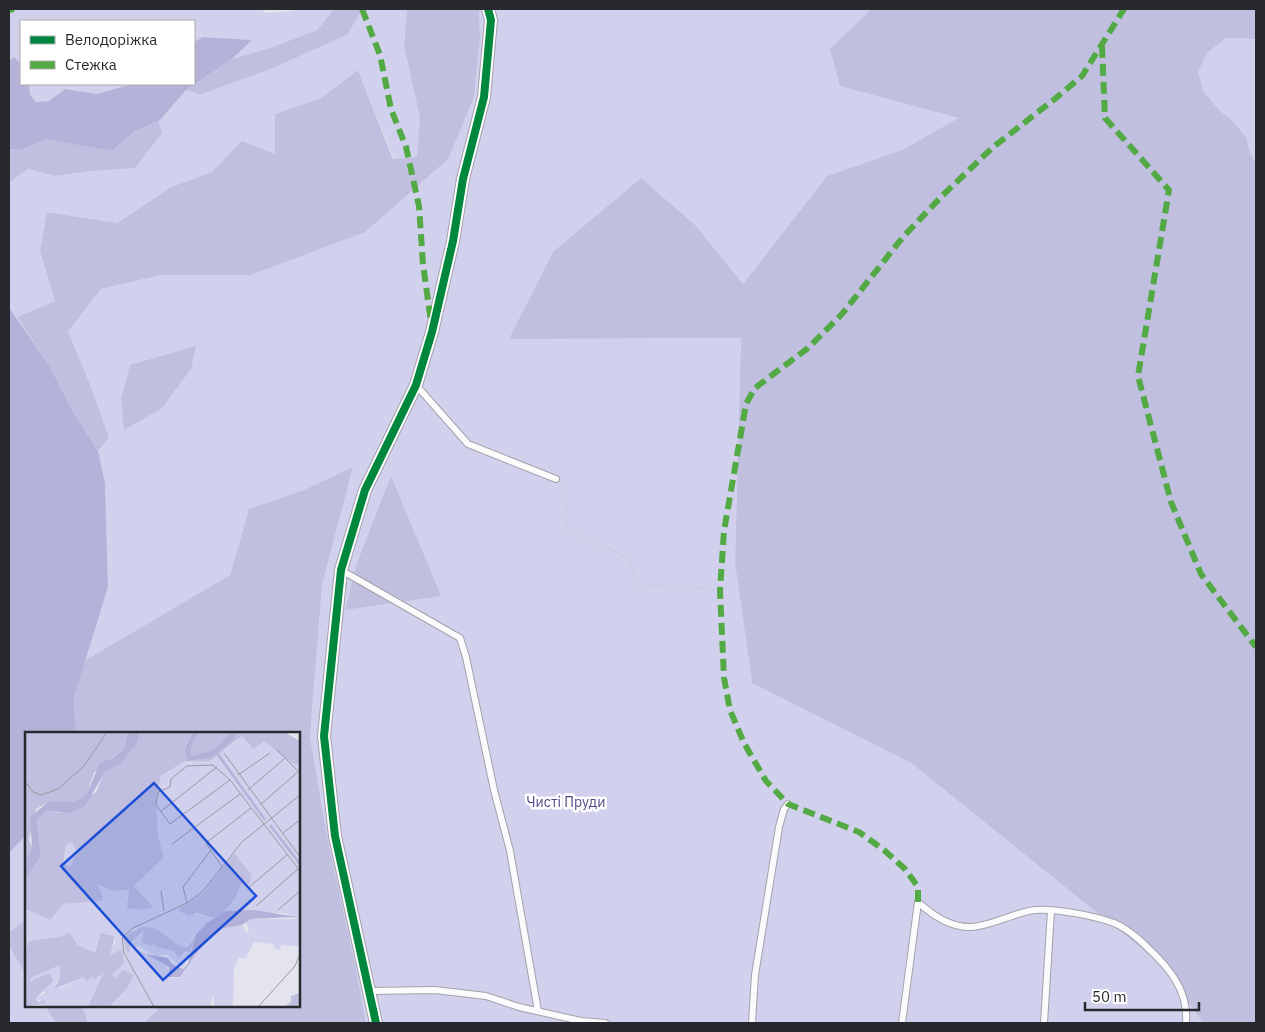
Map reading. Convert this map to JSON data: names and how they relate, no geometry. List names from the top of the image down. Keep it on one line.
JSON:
{"parks":["Чисті Пруди"],"legend":["Велодоріжка","Стежка"],"scale_bar":"50 m"}
